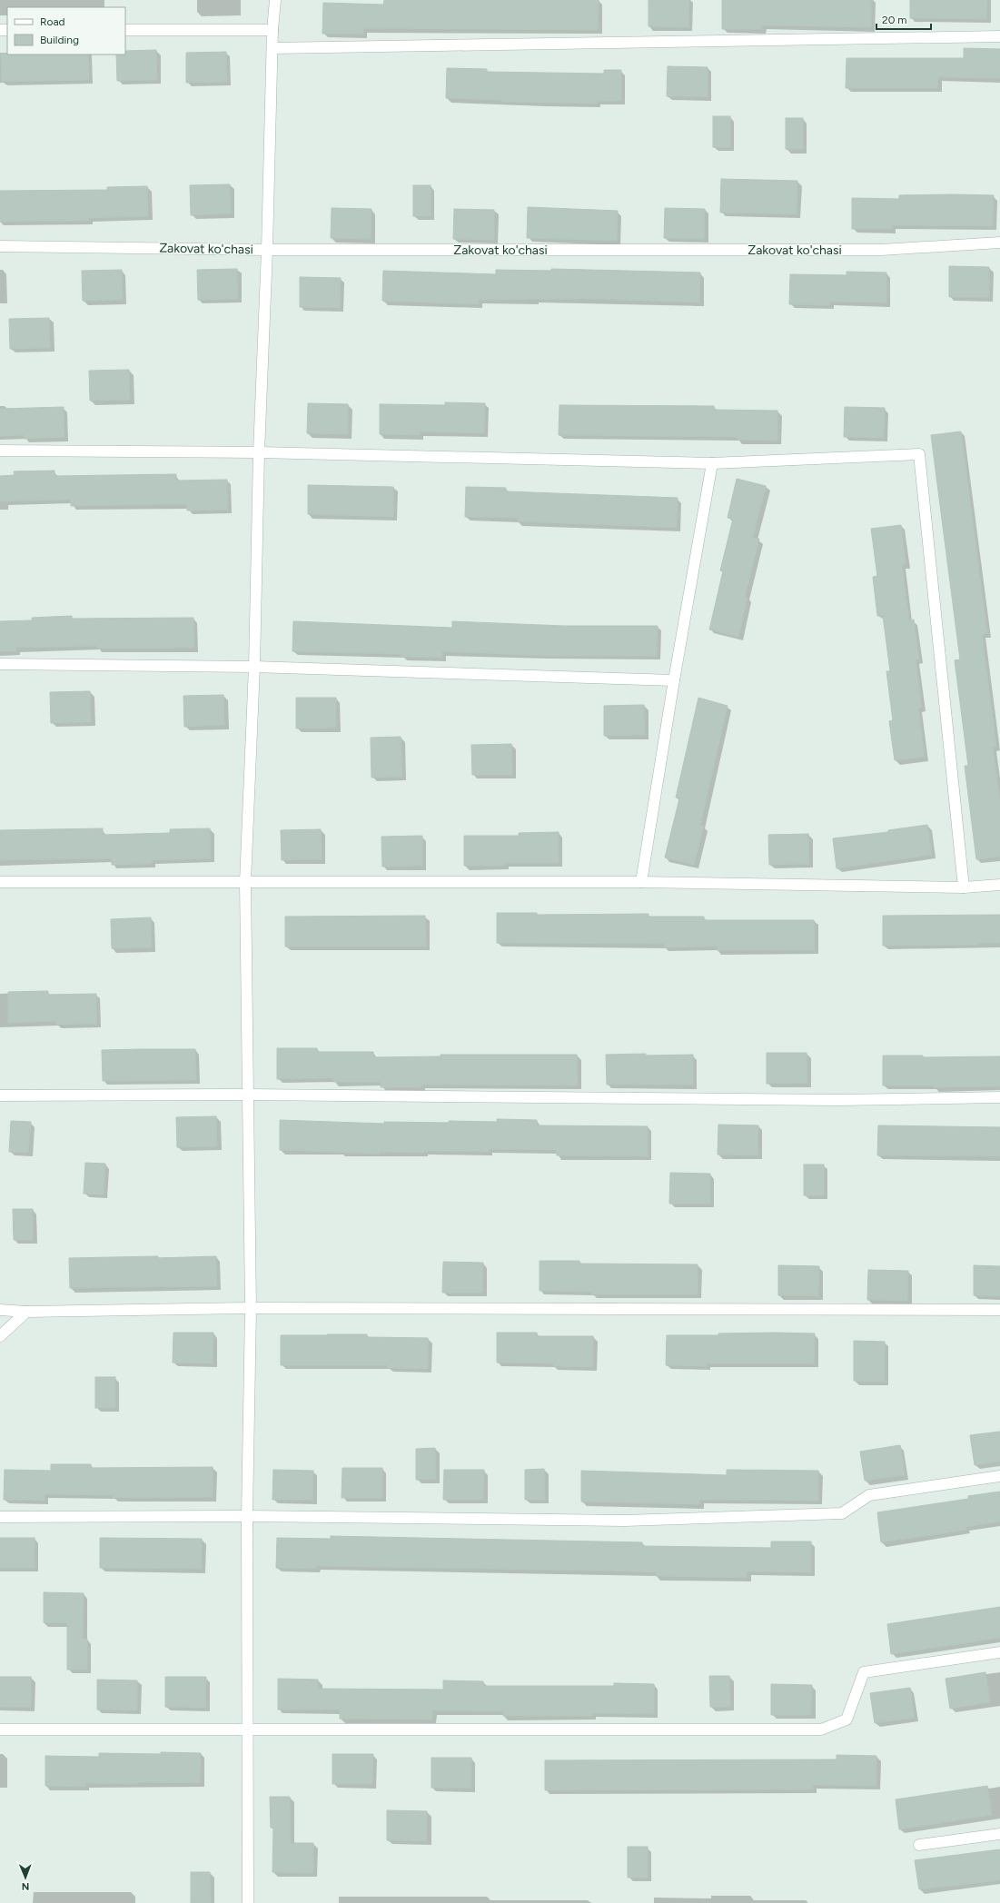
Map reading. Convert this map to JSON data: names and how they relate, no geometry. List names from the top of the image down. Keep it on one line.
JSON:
{"streets":{"street":["Zakovat ko'chasi"]},"legend":["Road","Building"],"scale_bar":"20 m","north":"bottom"}
